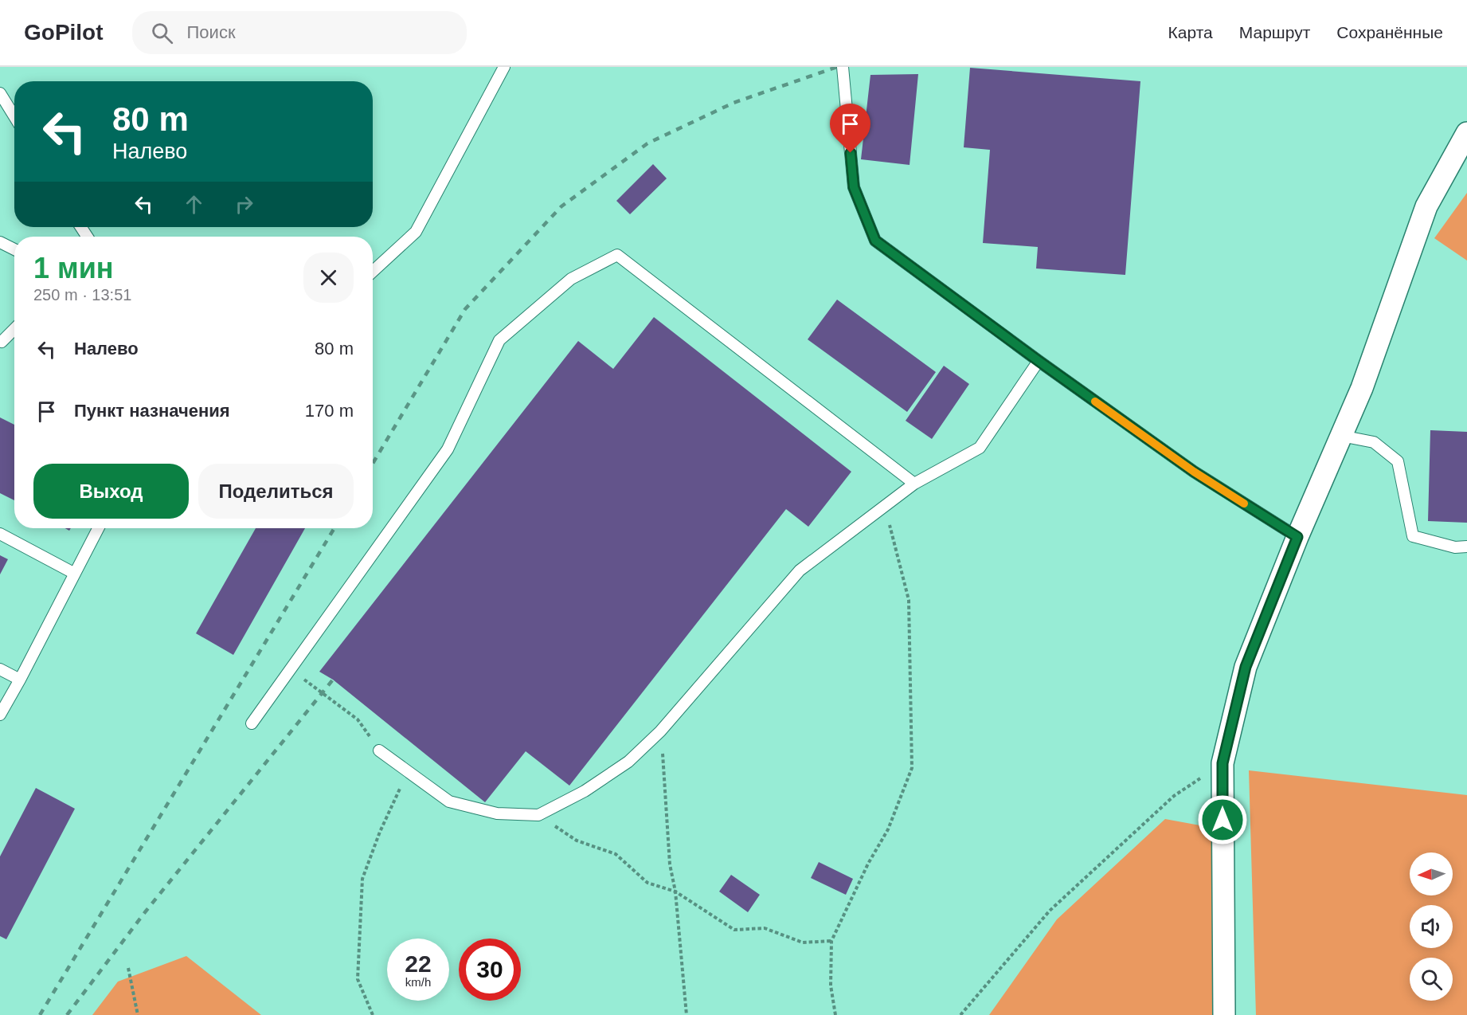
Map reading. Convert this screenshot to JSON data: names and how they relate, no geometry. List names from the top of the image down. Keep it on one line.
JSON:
{"north":"left","page":{"header":"GoPilot","search":"Поиск","nav":["Карта","Маршрут","Сохранённые"],"turn":["80 m","Налево"],"heading":["1 мин","250 m · 13:51"],"list":[{"name":"Налево","value":"80 m"},{"name":"Пункт назначения","value":"170 m"}],"buttons":["Выход","Поделиться"],"speed":"22 km/h","limit":"30"}}
